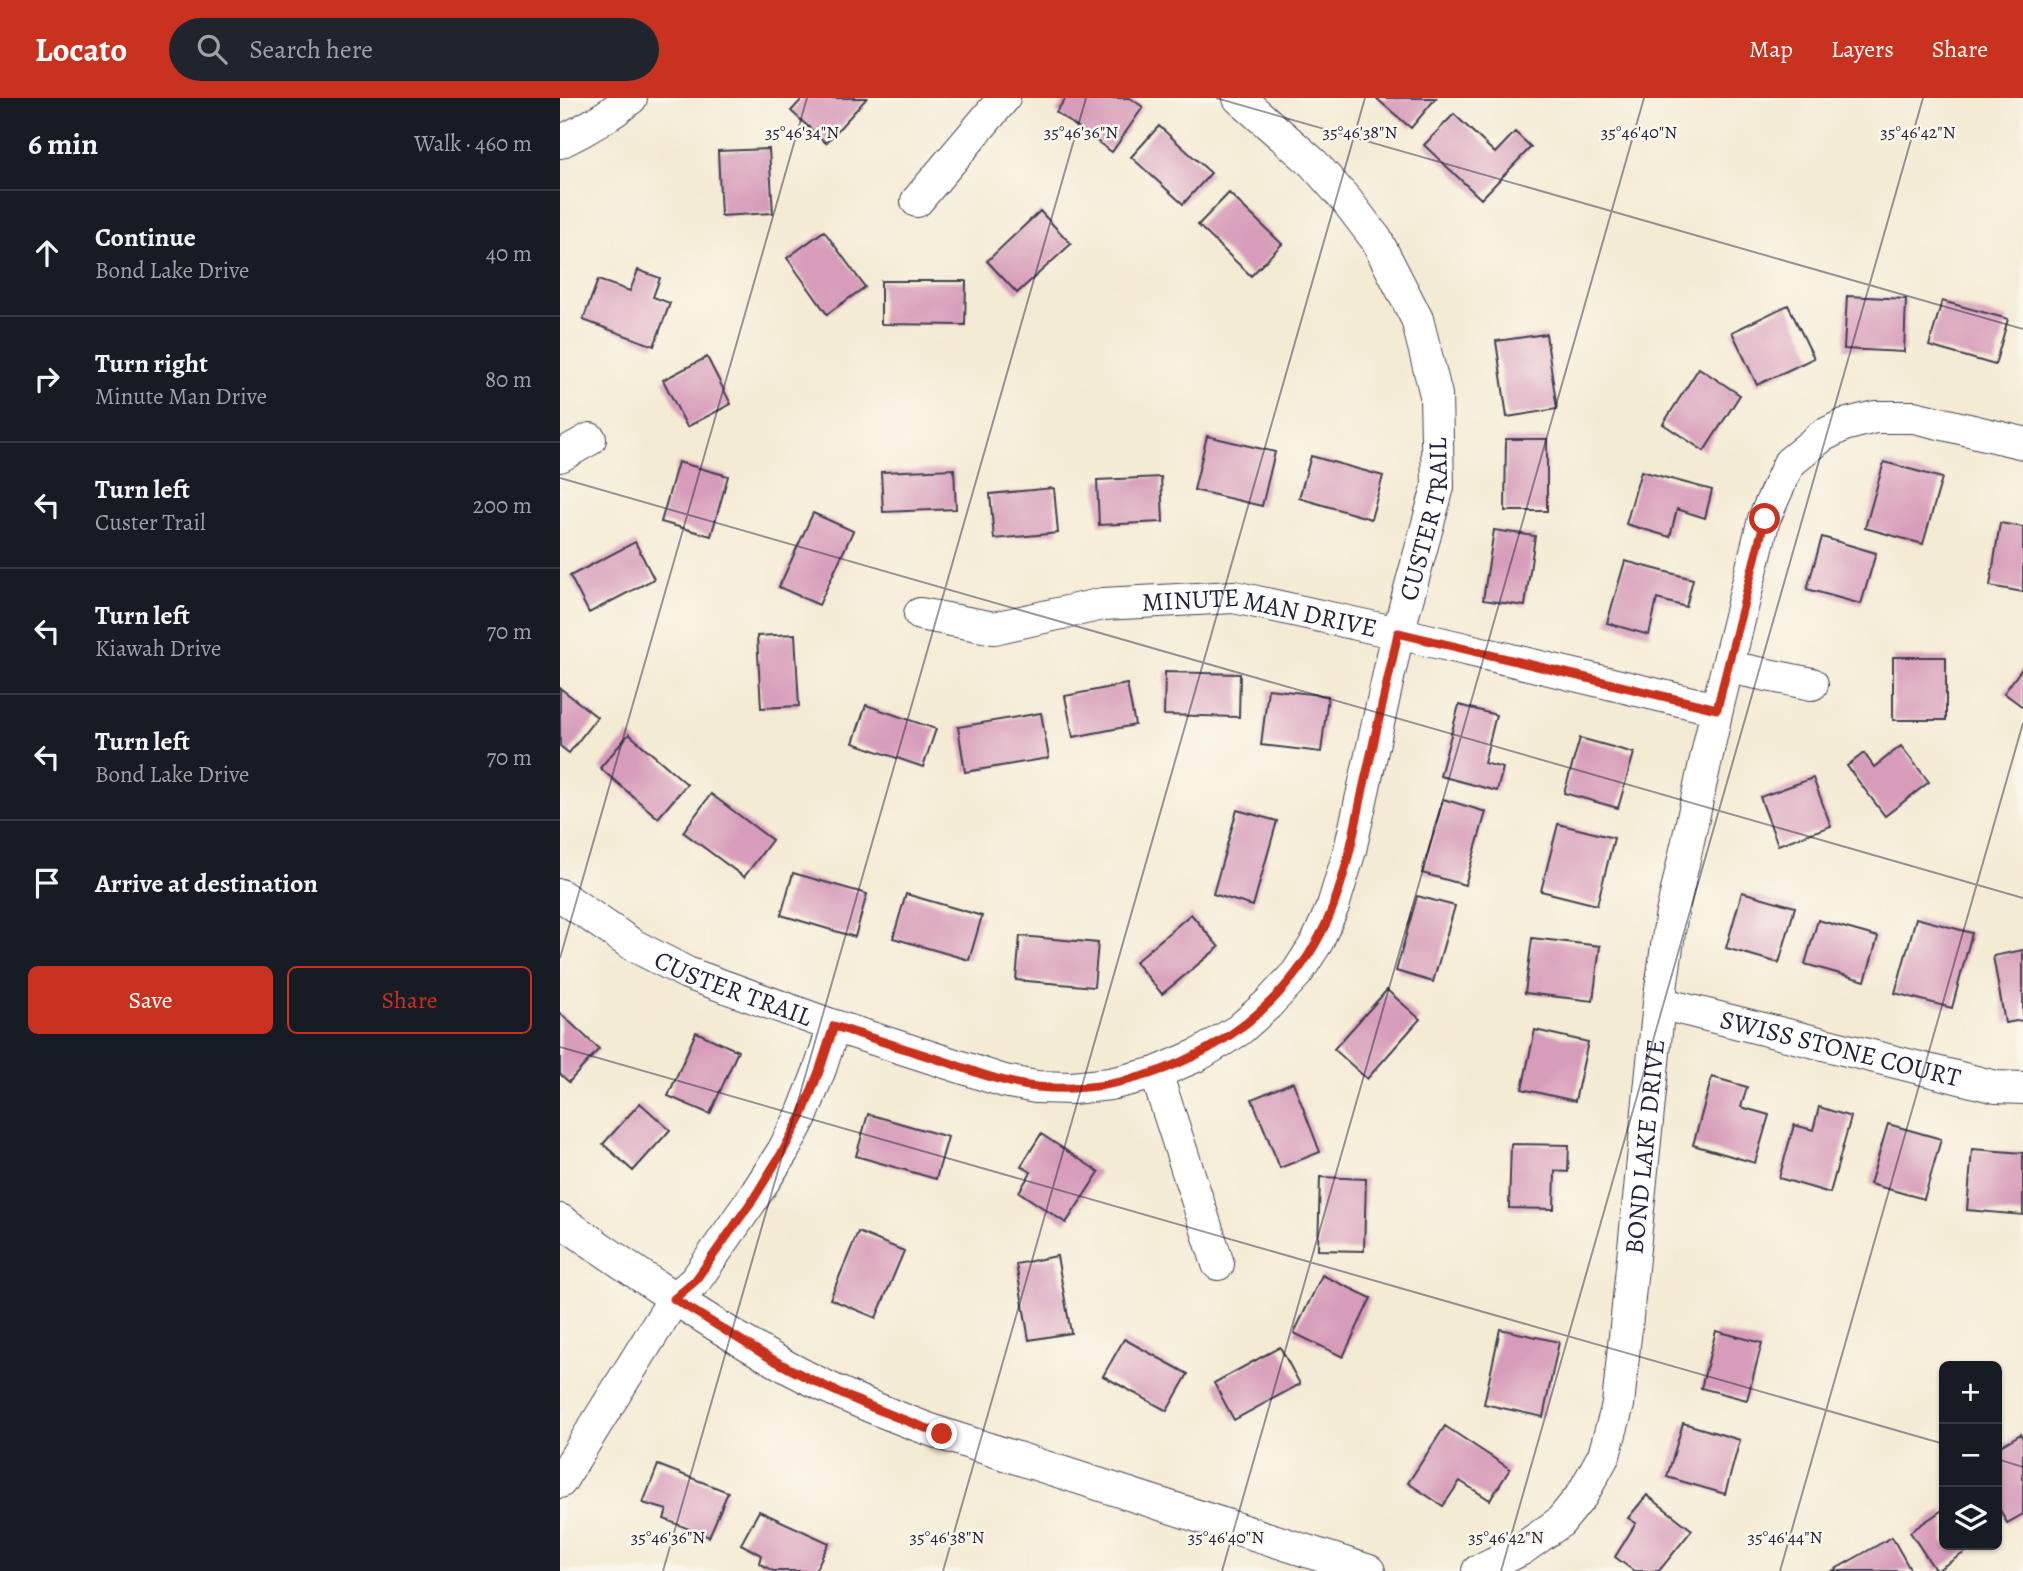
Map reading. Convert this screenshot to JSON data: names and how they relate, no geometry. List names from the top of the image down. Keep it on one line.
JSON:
{"streets":{"street":["CUSTER TRAIL","MINUTE MAN DRIVE","SWISS STONE COURT","BOND LAKE DRIVE"]},"crossings":[["CUSTER TRAIL","MINUTE MAN DRIVE"],["MINUTE MAN DRIVE","BOND LAKE DRIVE"],["SWISS STONE COURT","BOND LAKE DRIVE"]],"page":{"header":"Locato","search":"Search here","nav":["Map","Layers","Share"],"heading":["6 min","Walk · 460 m"],"list":[["Continue","Bond Lake Drive","40 m"],["Turn right","Minute Man Drive","80 m"],["Turn left","Custer Trail","200 m"],["Turn left","Kiawah Drive","70 m"],["Turn left","Bond Lake Drive","70 m"],"Arrive at destination"],"buttons":["Save","Share"],"map_buttons":["+","−"]},"coordinates":["35°46'34\"N","35°46'36\"N","35°46'38\"N","35°46'40\"N","35°46'42\"N","35°46'44\"N"]}
